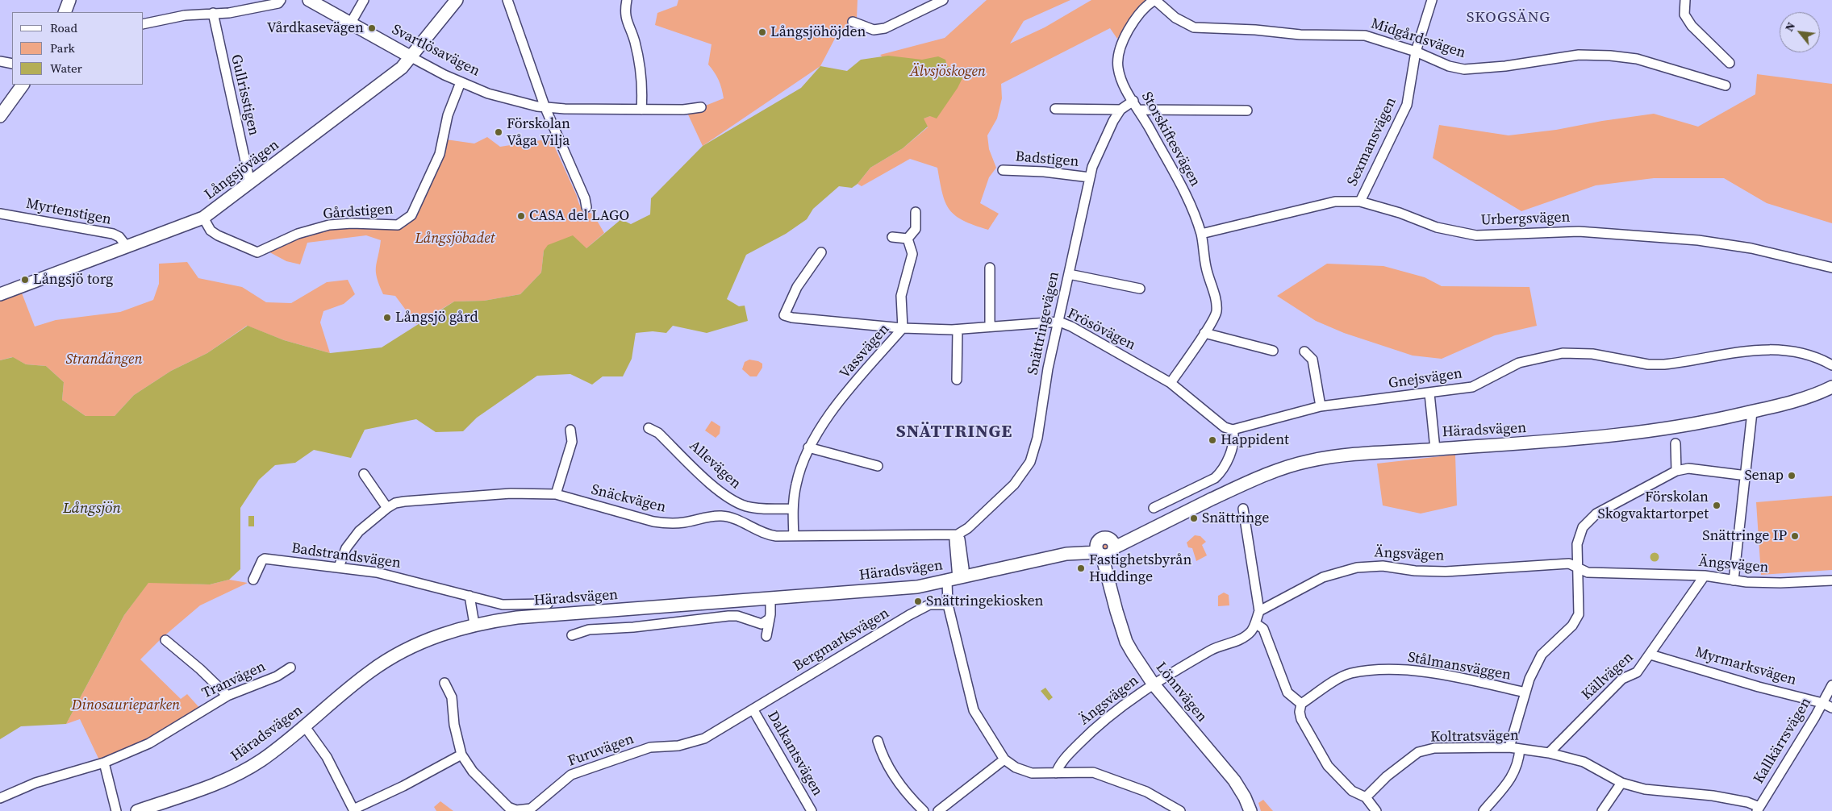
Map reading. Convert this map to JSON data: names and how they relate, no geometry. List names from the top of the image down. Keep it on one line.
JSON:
{"streets":{"street":["Midgårdsvägen","Svartlösavägen","Gullrisstigen","Storskiftesvägen","Sexmansvägen","Badstigen","Långsjövägen","Myrtenstigen","Gårdstigen","Urbergsvägen","Snättringevägen","Frösövägen","Vassvägen","Gnejsvägen","Häradsvägen","Allevägen","Snäckvägen","Ängsvägen","Badstrandsvägen","Bergmarksvägen","Stålmansväggen","Myrmarksvägen","Källvägen","Tranvägen","Lönnvägen","Koltratsvägen","Kallkärrsvägen","Furuvägen","Dalkantsvägen"]},"crossings":[["Midgårdsvägen","Storskiftesvägen"],["Midgårdsvägen","Sexmansvägen"],["Svartlösavägen","Långsjövägen"],["Svartlösavägen","Gårdstigen"],["Gullrisstigen","Långsjövägen"],["Storskiftesvägen","Urbergsvägen"],["Storskiftesvägen","Snättringevägen"],["Sexmansvägen","Urbergsvägen"],["Badstigen","Snättringevägen"],["Långsjövägen","Myrtenstigen"],["Långsjövägen","Gårdstigen"],["Snättringevägen","Frösövägen"],["Snättringevägen","Snäckvägen"],["Frösövägen","Vassvägen"],["Frösövägen","Gnejsvägen"],["Vassvägen","Allevägen"],["Vassvägen","Snäckvägen"],["Häradsvägen","Lönnvägen"],["Snäckvägen","Badstrandsvägen"],["Ängsvägen","Källvägen"],["Ängsvägen","Lönnvägen"],["Bergmarksvägen","Furuvägen"],["Bergmarksvägen","Dalkantsvägen"],["Myrmarksvägen","Källvägen"],["Myrmarksvägen","Kallkärrsvägen"],["Källvägen","Koltratsvägen"],["Koltratsvägen","Kallkärrsvägen"],["Furuvägen","Dalkantsvägen"]],"districts":["SKOGSÄNG","SNÄTTRINGE"],"water":["Långsjön"],"parks":["Älvsjöskogen","Långsjöbadet","Strandängen","Dinosaurieparken"],"places":["Vårdkasevägen","Långsjöhöjden","Förskolan Våga Vilja","CASA del LAGO","Långsjö torg","Långsjö gård","Happident","Senap","Förskolan Skogvaktartorpet","Snättringe","Snättringe IP","Fastighetsbyrån Huddinge","Snättringekiosken"],"legend":["Road","Park","Water"],"north":"top left"}
